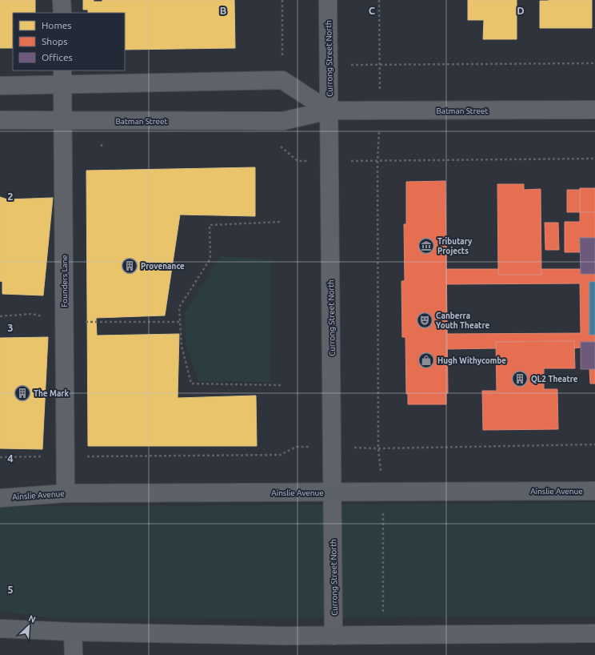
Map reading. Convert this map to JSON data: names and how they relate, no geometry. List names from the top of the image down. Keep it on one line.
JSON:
{"streets":{"main road":["Ainslie Avenue"],"street":["Currong Street North","Batman Street","Founders Lane"]},"crossings":[["Currong Street North","Batman Street"],["Currong Street North","Ainslie Avenue"],["Batman Street","Founders Lane"],["Founders Lane","Ainslie Avenue"]],"places":{"museum":["Tributary Projects"],"building":["Provenance","QL2 Theatre","The Mark"],"theatre":["Canberra Youth Theatre"],"shop":["Hugh Withycombe"]},"legend":["Homes","Shops","Offices"],"north":"top right","grid":{"columns":["B","C","D"],"rows":["2","3","4","5"]}}
